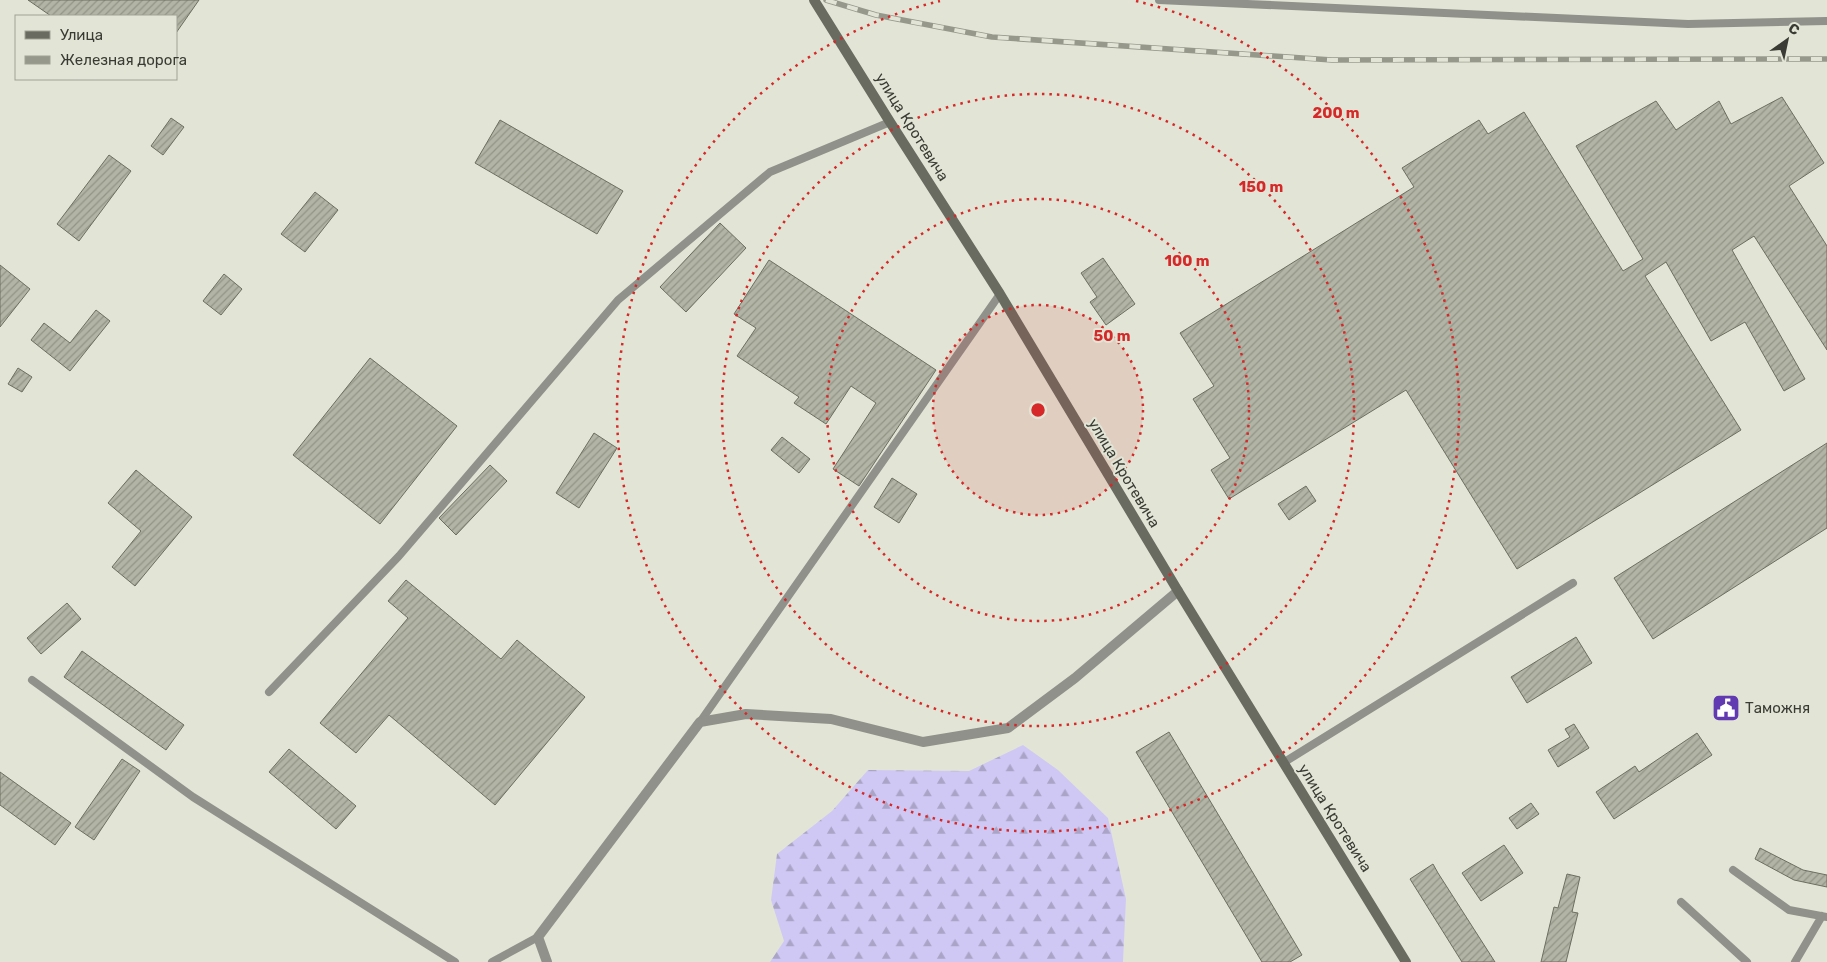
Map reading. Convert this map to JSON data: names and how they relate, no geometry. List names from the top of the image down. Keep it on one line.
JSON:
{"streets":{"street":["улица Кротевича"]},"places":{"public building":["Таможня"]},"legend":["Улица","Железная дорога"],"north":"top right","rings":["200 m","150 m","100 m","50 m"]}
